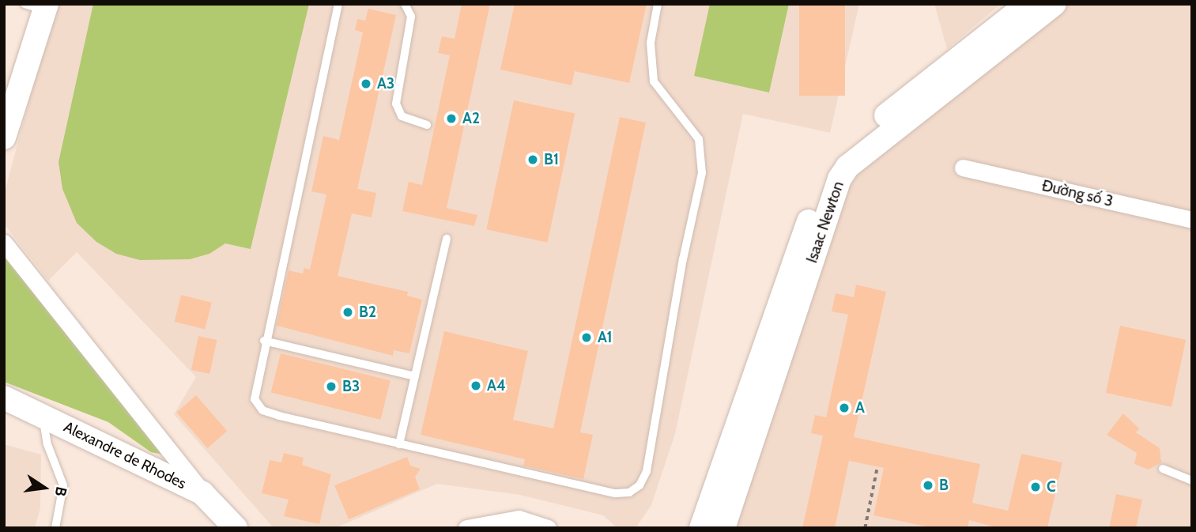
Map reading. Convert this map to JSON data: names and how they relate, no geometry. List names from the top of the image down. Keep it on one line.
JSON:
{"streets":{"street":["Đường số 3","Isaac Newton","Alexandre de Rhodes"]},"places":["A3","A2","B1","B2","A1","A4","B3","A","B","C"],"north":"right"}
